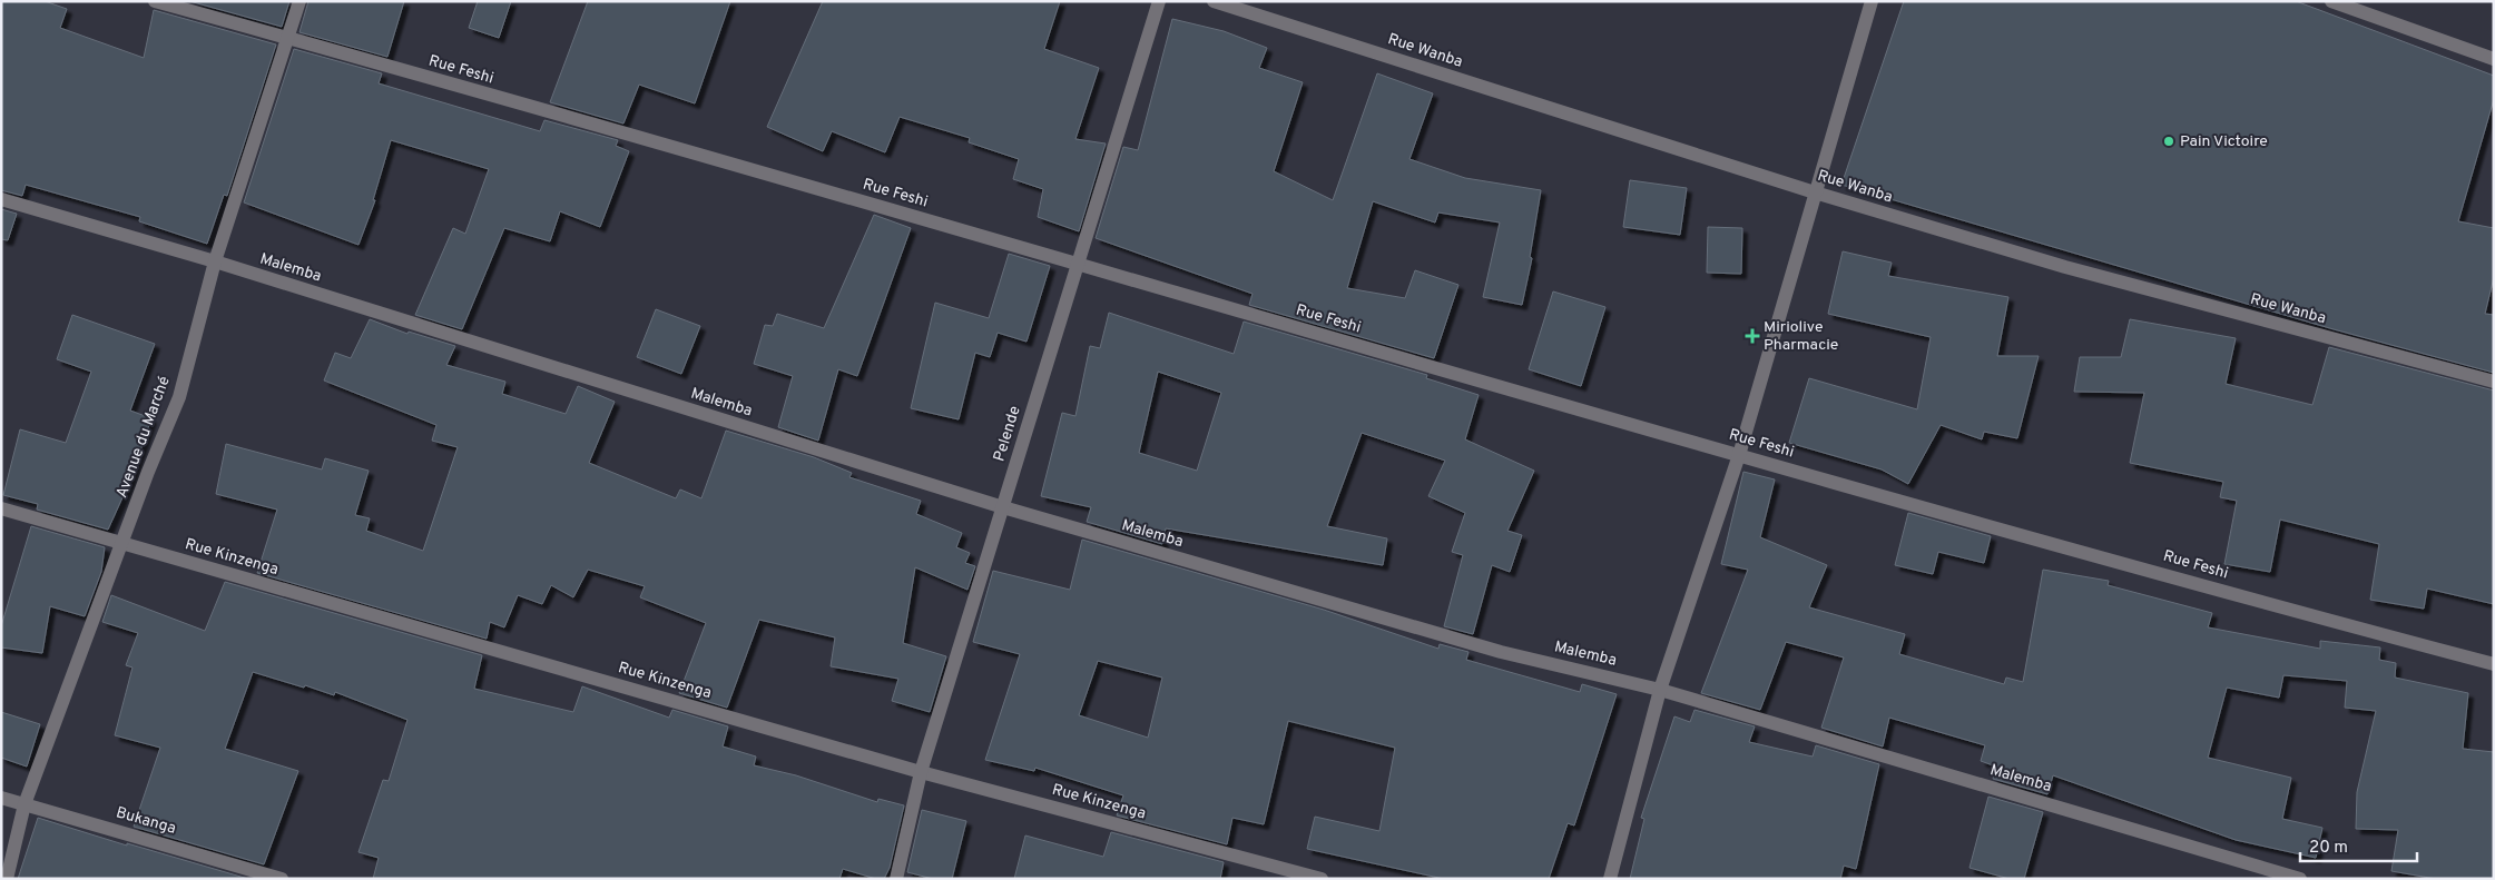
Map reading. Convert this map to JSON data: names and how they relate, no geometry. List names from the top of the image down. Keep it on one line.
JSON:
{"streets":{"street":["Rue Wanba","Rue Feshi","Malemba","Pelende","Avenue du Marché","Rue Kinzenga","Bukanga"]},"crossings":[["Rue Feshi","Pelende"],["Rue Feshi","Avenue du Marché"],["Malemba","Pelende"],["Malemba","Avenue du Marché"],["Pelende","Rue Kinzenga"],["Avenue du Marché","Rue Kinzenga"],["Avenue du Marché","Bukanga"]],"places":{"other":["Pain Victoire"],"health":["Miriolive Pharmacie"]},"scale_bar":"20 m"}
